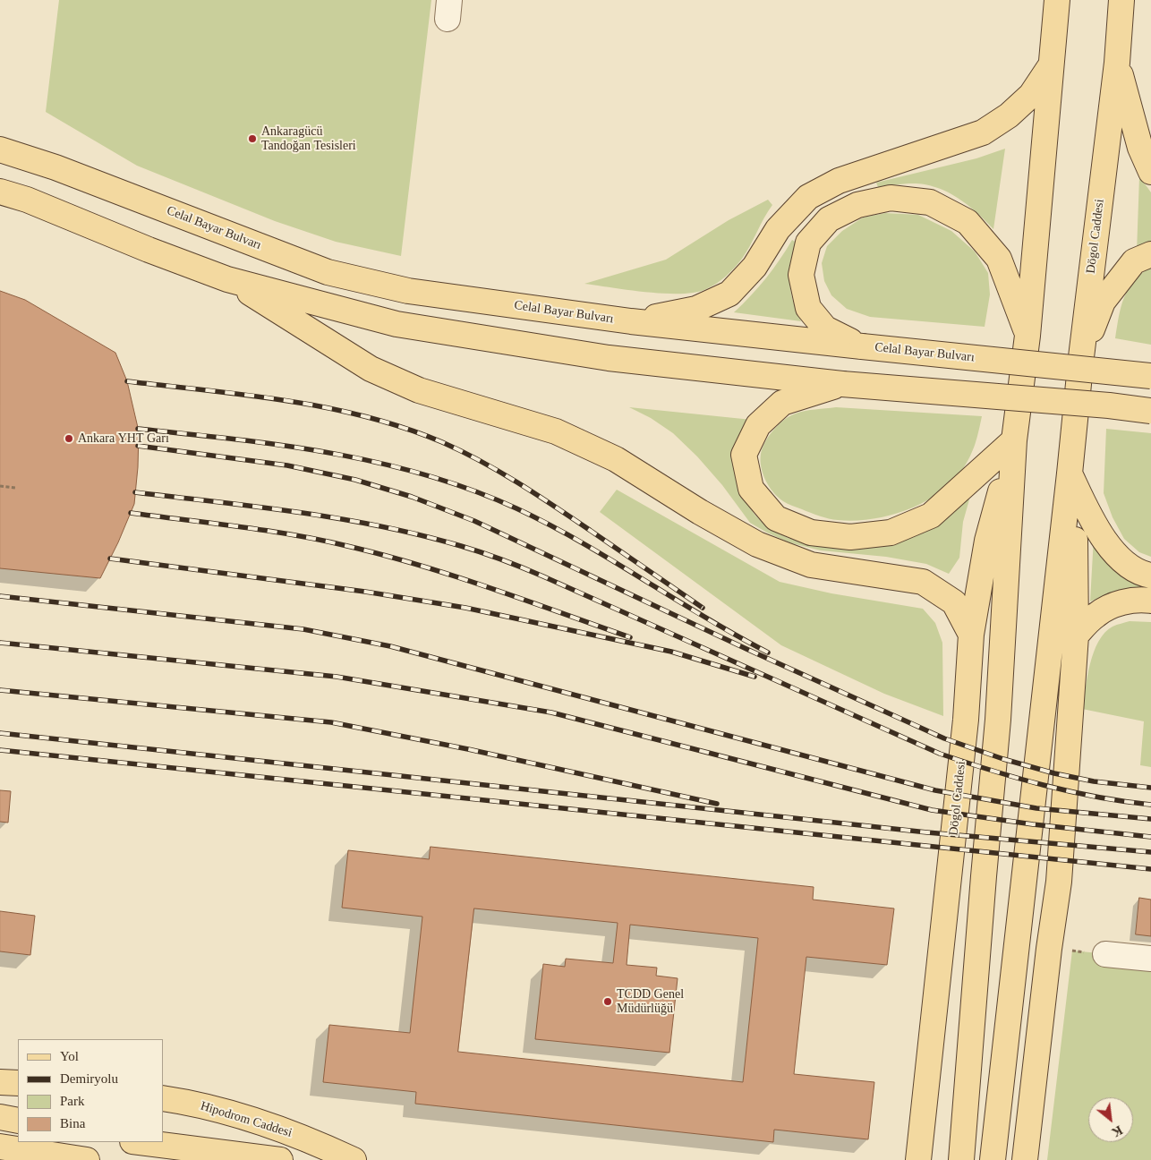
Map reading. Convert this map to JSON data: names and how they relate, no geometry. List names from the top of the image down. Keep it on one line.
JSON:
{"streets":{"main road":["Celal Bayar Bulvarı","Dögol Caddesi","Hipodrom Caddesi"]},"places":["Ankaragücü Tandoğan Tesisleri","Ankara YHT Garı","TCDD Genel Müdürlüğü"],"legend":["Yol","Demiryolu","Park","Bina"],"north":"bottom right"}
